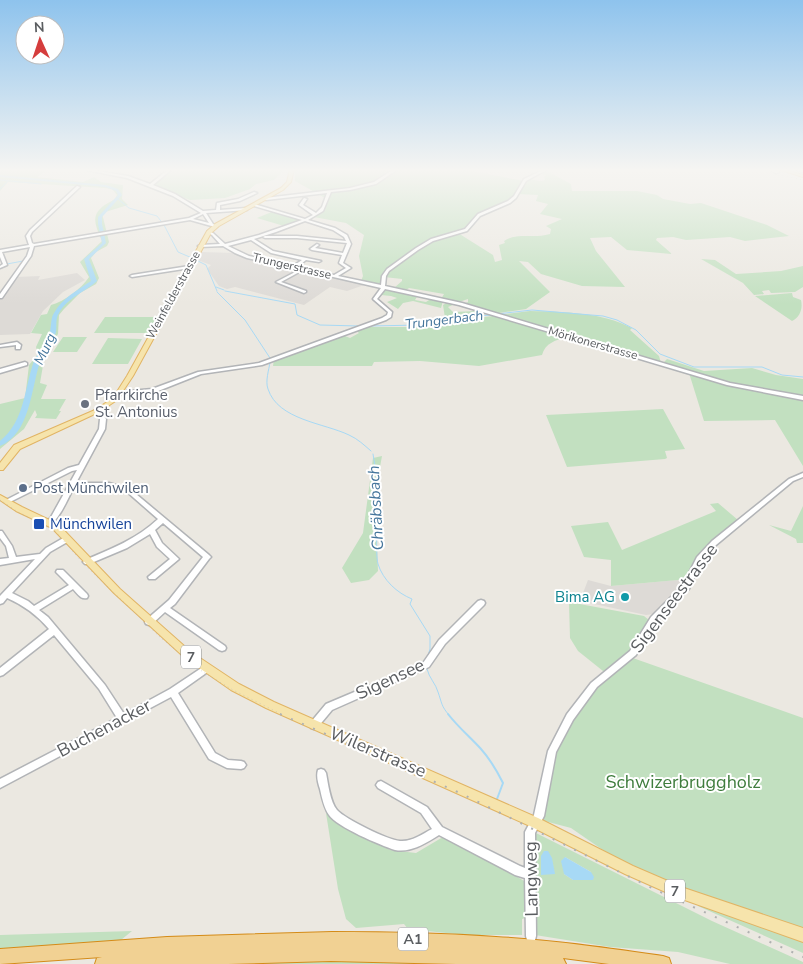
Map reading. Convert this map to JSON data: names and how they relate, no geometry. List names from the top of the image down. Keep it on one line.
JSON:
{"streets":{"highway":["A1"],"main road":["Weinfelderstrasse","7","Wilerstrasse"],"street":["Trungerstrasse","Mörikonerstrasse","Sigenseestrasse","Sigensee","Buchenacker","Langweg"]},"crossings":[["Trungerstrasse","Weinfelderstrasse"],["Trungerstrasse","Mörikonerstrasse"],["Sigenseestrasse","Wilerstrasse"],["Sigenseestrasse","Langweg"],["Sigensee","Wilerstrasse"],["Buchenacker","Wilerstrasse"],["Wilerstrasse","Langweg"]],"water":["Trungerbach","Murg","Chräbsbach"],"parks":["Schwizerbruggholz"],"places":{"other":["Pfarrkirche St. Antonius","Post Münchwilen","Bima AG"],"transit":["Münchwilen"]},"north":"top"}
